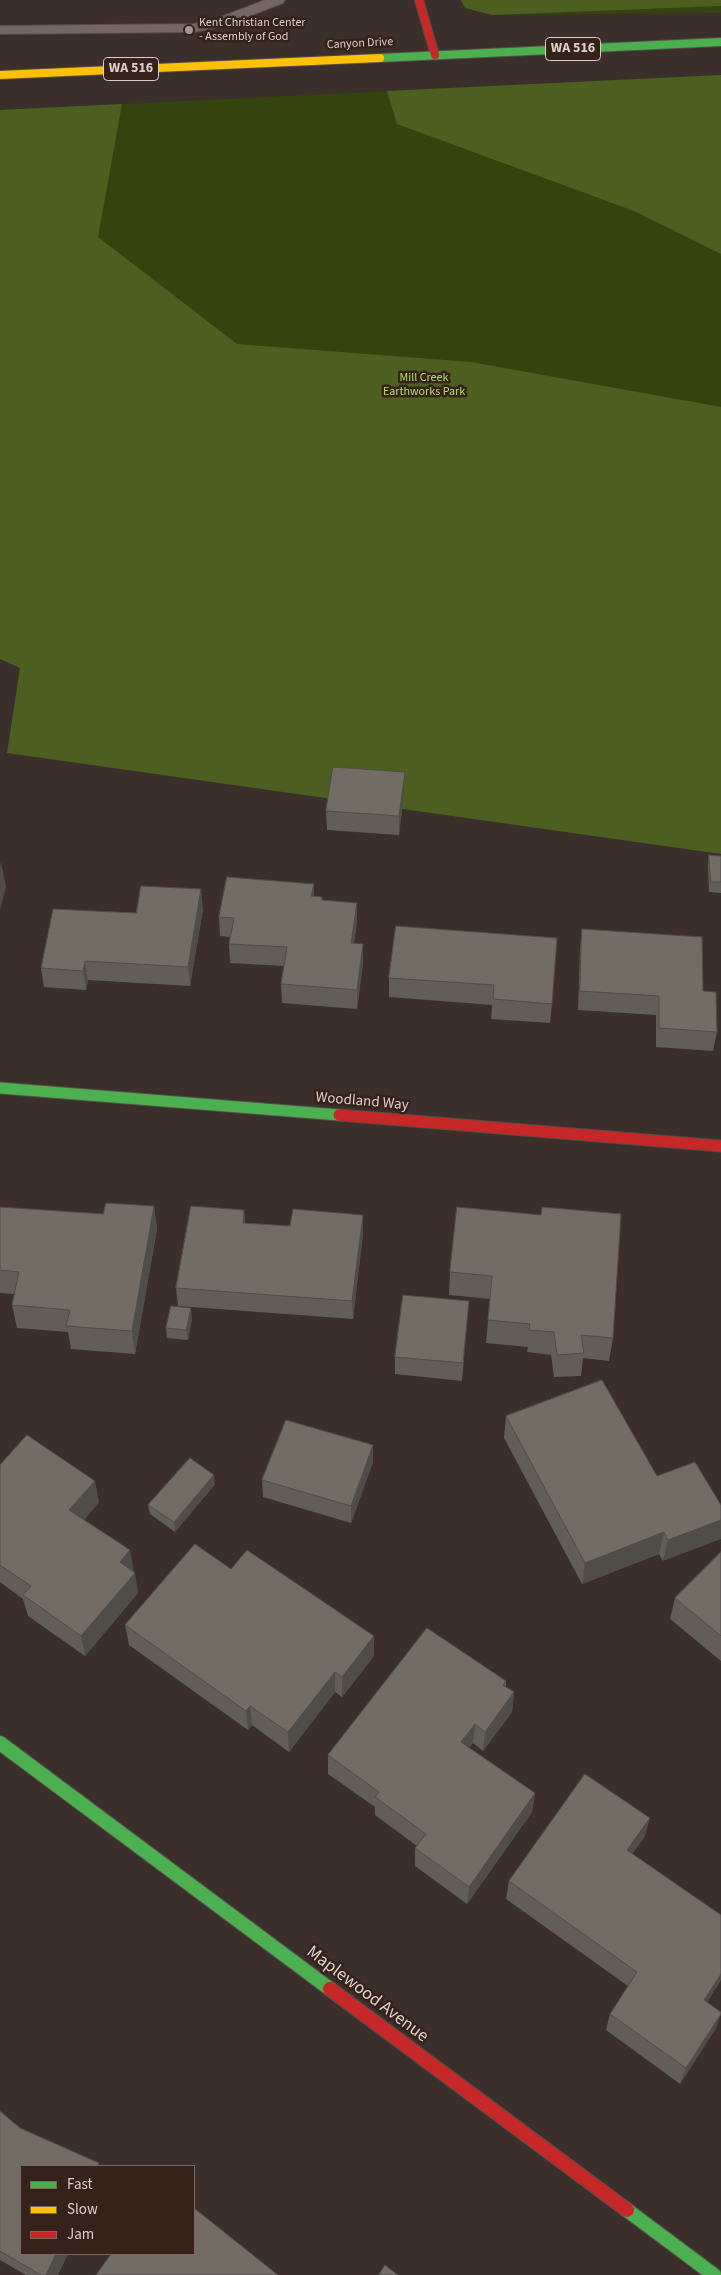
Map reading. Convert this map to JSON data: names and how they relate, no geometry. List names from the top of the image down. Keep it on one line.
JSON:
{"streets":{"street":["Canyon Drive","WA 516","Woodland Way","Maplewood Avenue"]},"parks":["Mill Creek Earthworks Park"],"places":["Kent Christian Center - Assembly of God"],"legend":["Fast","Slow","Jam"]}
